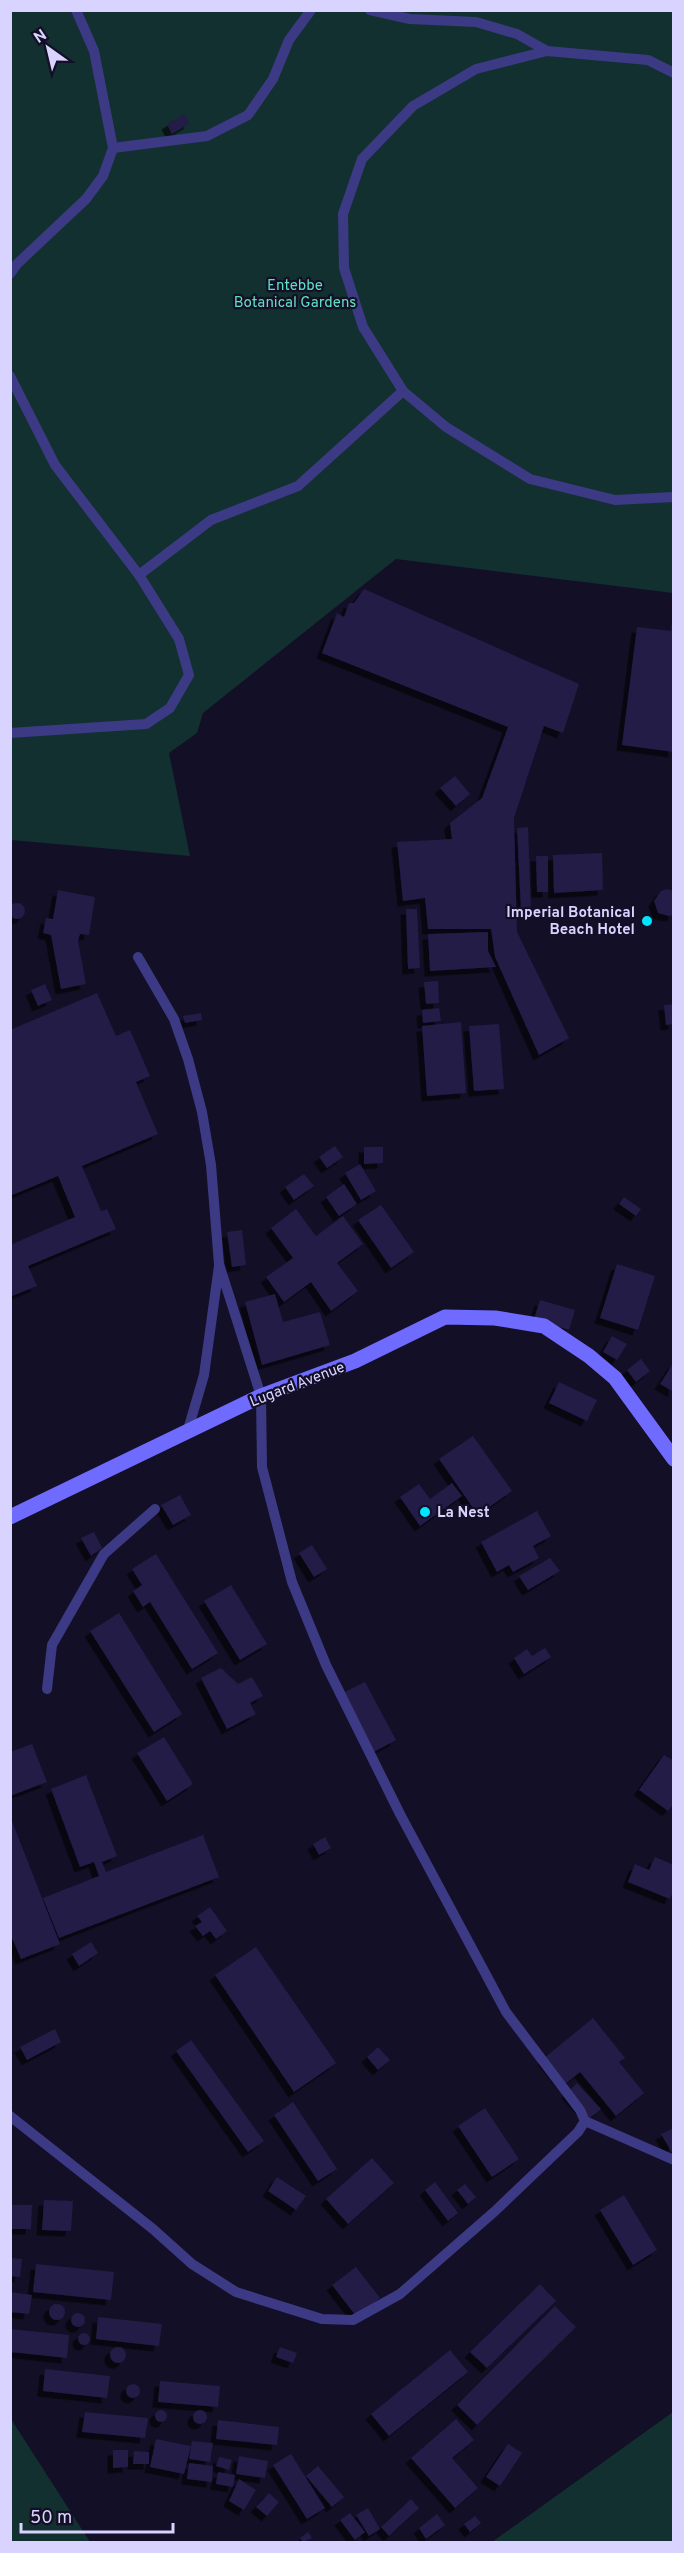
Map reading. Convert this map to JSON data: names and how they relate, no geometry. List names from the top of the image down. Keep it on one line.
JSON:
{"streets":{"street":["Lugard Avenue"]},"parks":["Entebbe Botanical Gardens"],"places":["Imperial Botanical Beach Hotel","La Nest"],"scale_bar":"50 m","north":"top left"}
